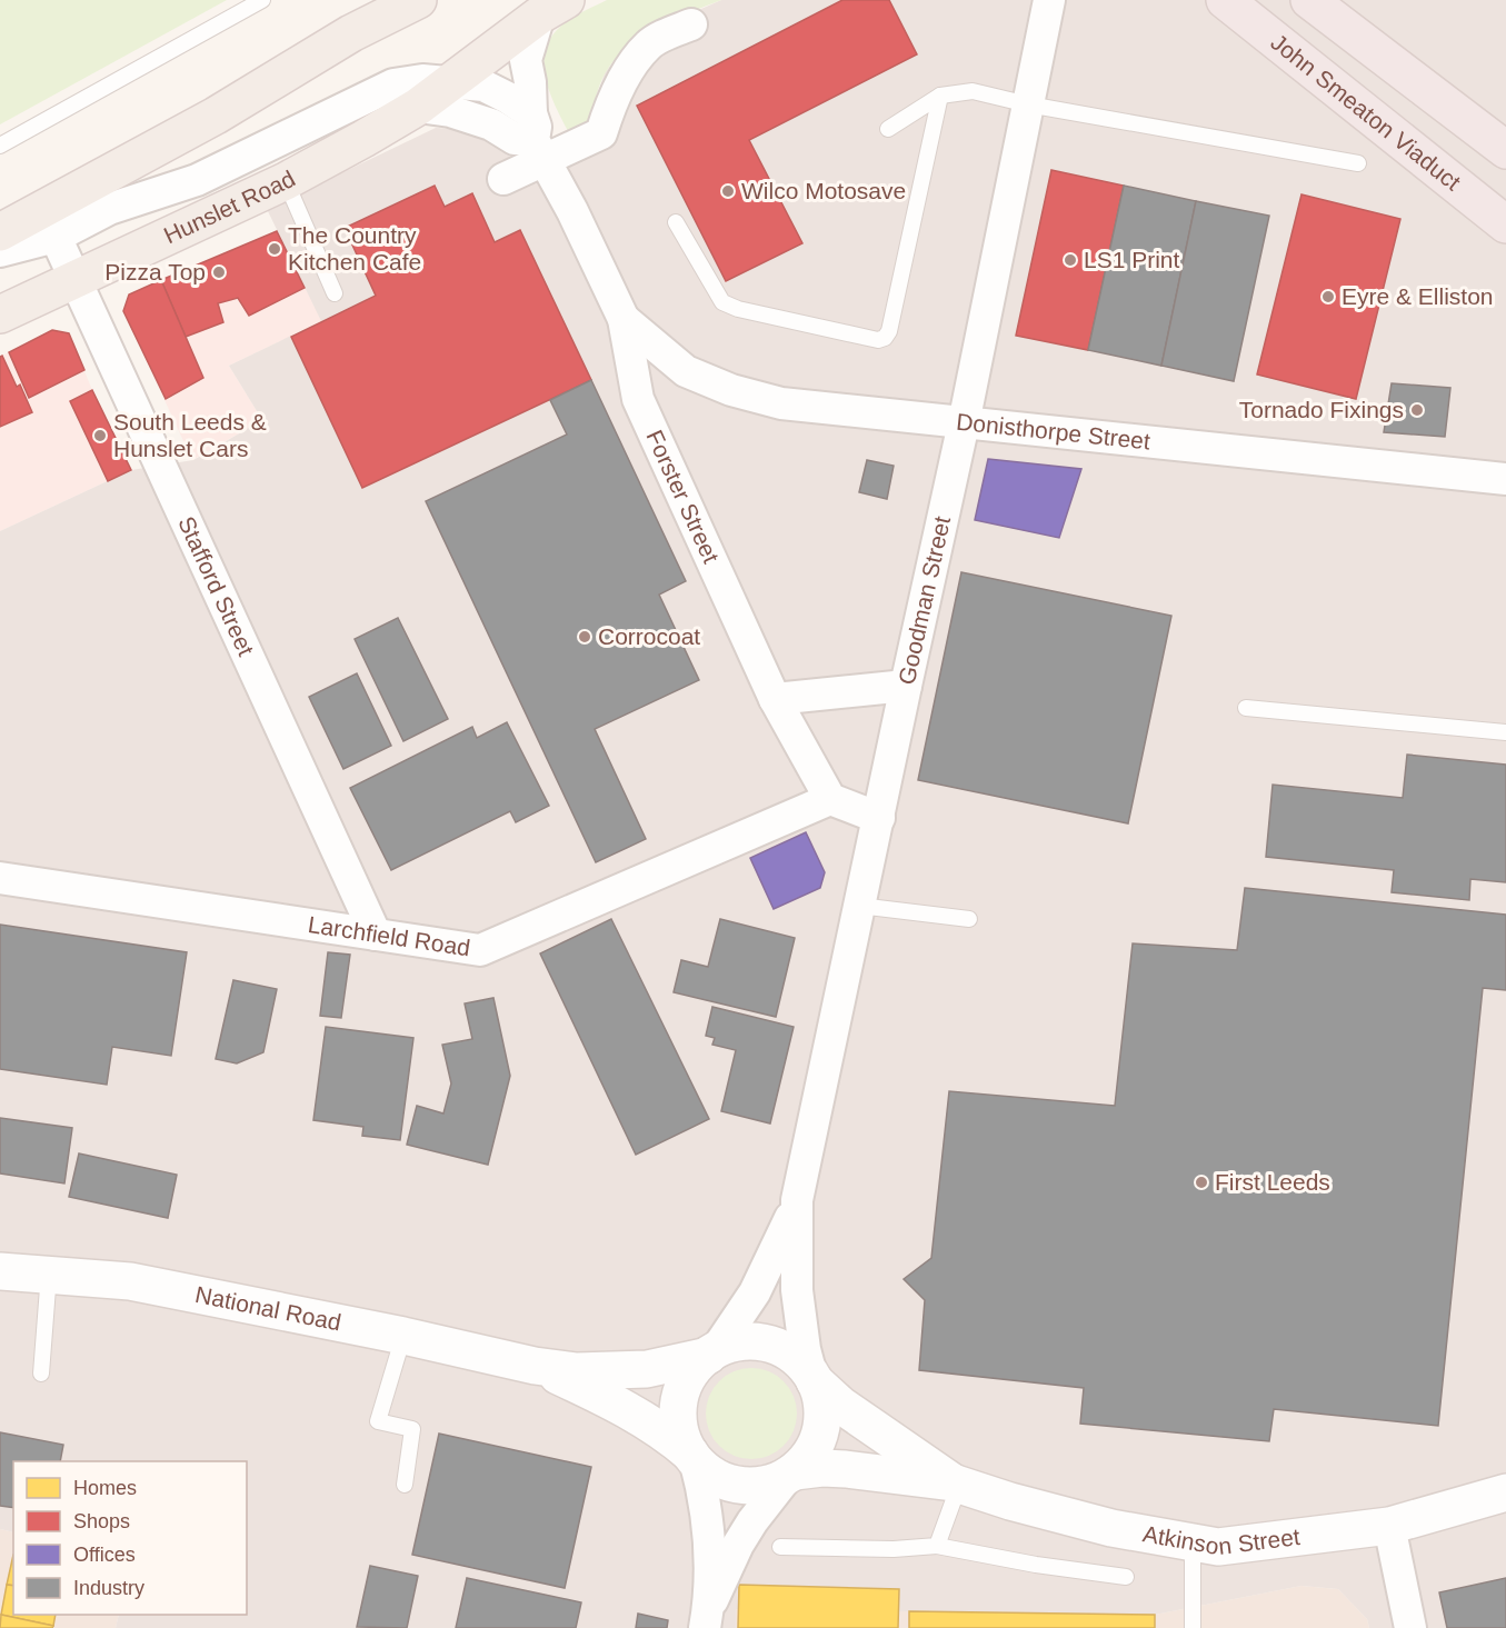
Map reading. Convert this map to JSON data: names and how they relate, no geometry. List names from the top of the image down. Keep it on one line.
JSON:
{"streets":{"highway":["John Smeaton Viaduct"],"main road":["Hunslet Road"],"street":["Donisthorpe Street","Forster Street","Stafford Street","Goodman Street","Larchfield Road","National Road","Atkinson Street"]},"crossings":[["Hunslet Road","Forster Street"],["Hunslet Road","Stafford Street"],["Donisthorpe Street","Forster Street"],["Donisthorpe Street","Goodman Street"],["Forster Street","Larchfield Road"],["Stafford Street","Larchfield Road"],["Goodman Street","National Road"],["Goodman Street","Atkinson Street"],["National Road","Atkinson Street"]],"places":["Wilco Motosave","The Country Kitchen Cafe","LS1 Print","Pizza Top","Eyre & Elliston","Tornado Fixings","South Leeds & Hunslet Cars","Corrocoat","First Leeds"],"legend":["Homes","Shops","Offices","Industry"]}
